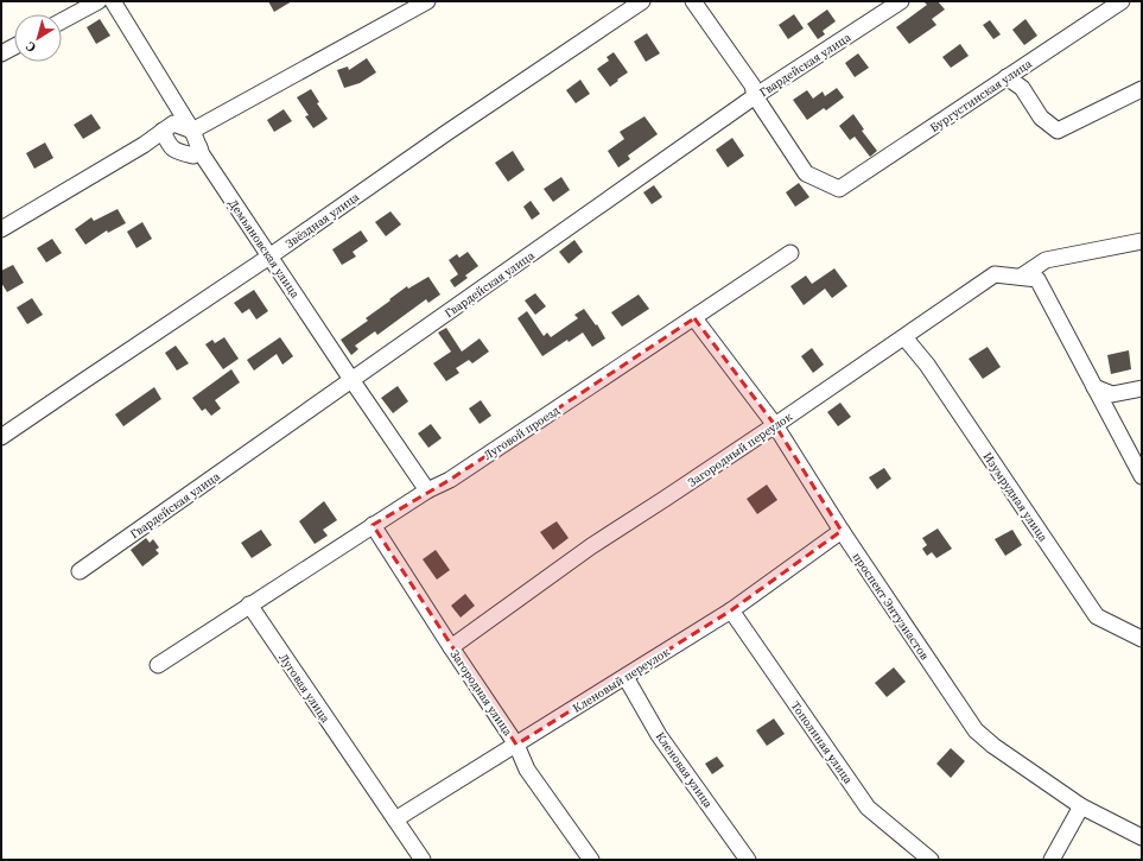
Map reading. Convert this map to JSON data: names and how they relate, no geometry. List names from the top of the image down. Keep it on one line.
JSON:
{"streets":{"street":["Гвардейская улица","Бургустинская улица","Звёздная улица","Демьяновская улица","Луговой проезд","Загородный переулок","Изумрудная улица","проспект Энтузиастов","Кленовый переулок","Луговая улица","Загородная улица","Тополиная улица","Кленовая улица"]},"crossings":[["Гвардейская улица","Бургустинская улица"],["Гвардейская улица","Демьяновская улица"],["Звёздная улица","Демьяновская улица"],["Демьяновская улица","Луговой проезд"],["Луговой проезд","проспект Энтузиастов"],["Луговой проезд","Луговая улица"],["Луговой проезд","Загородная улица"],["Загородный переулок","Изумрудная улица"],["Загородный переулок","проспект Энтузиастов"],["Загородный переулок","Загородная улица"],["проспект Энтузиастов","Кленовый переулок"],["Кленовый переулок","Луговая улица"],["Кленовый переулок","Загородная улица"],["Кленовый переулок","Тополиная улица"],["Кленовый переулок","Кленовая улица"]],"north":"bottom left"}
